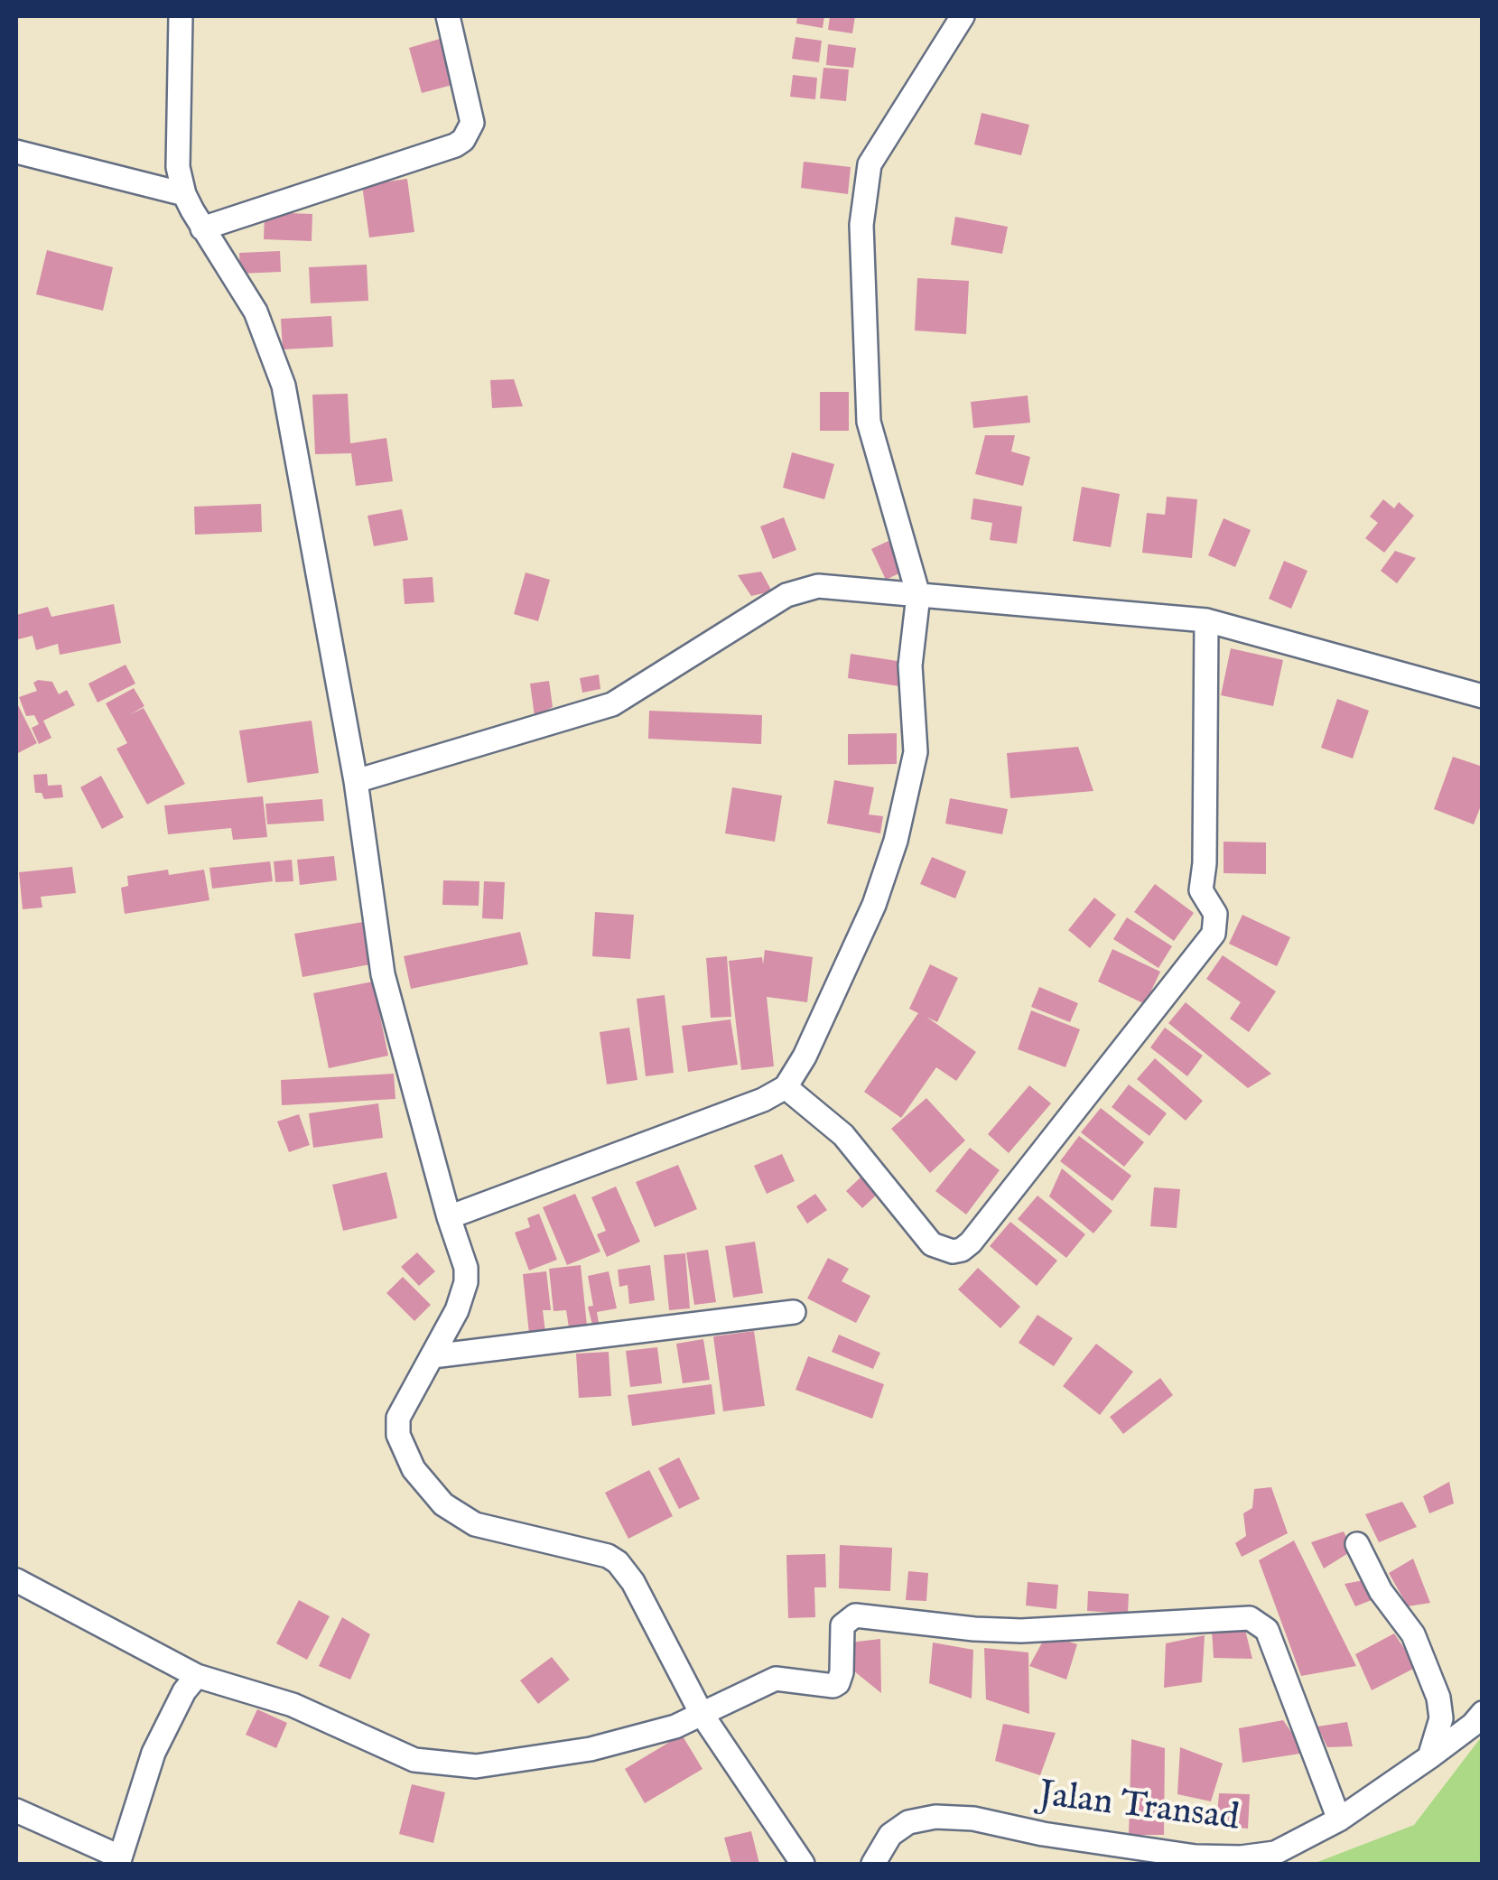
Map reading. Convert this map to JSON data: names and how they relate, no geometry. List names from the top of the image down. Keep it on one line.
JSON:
{"streets":{"street":["Jalan Transad"]}}
